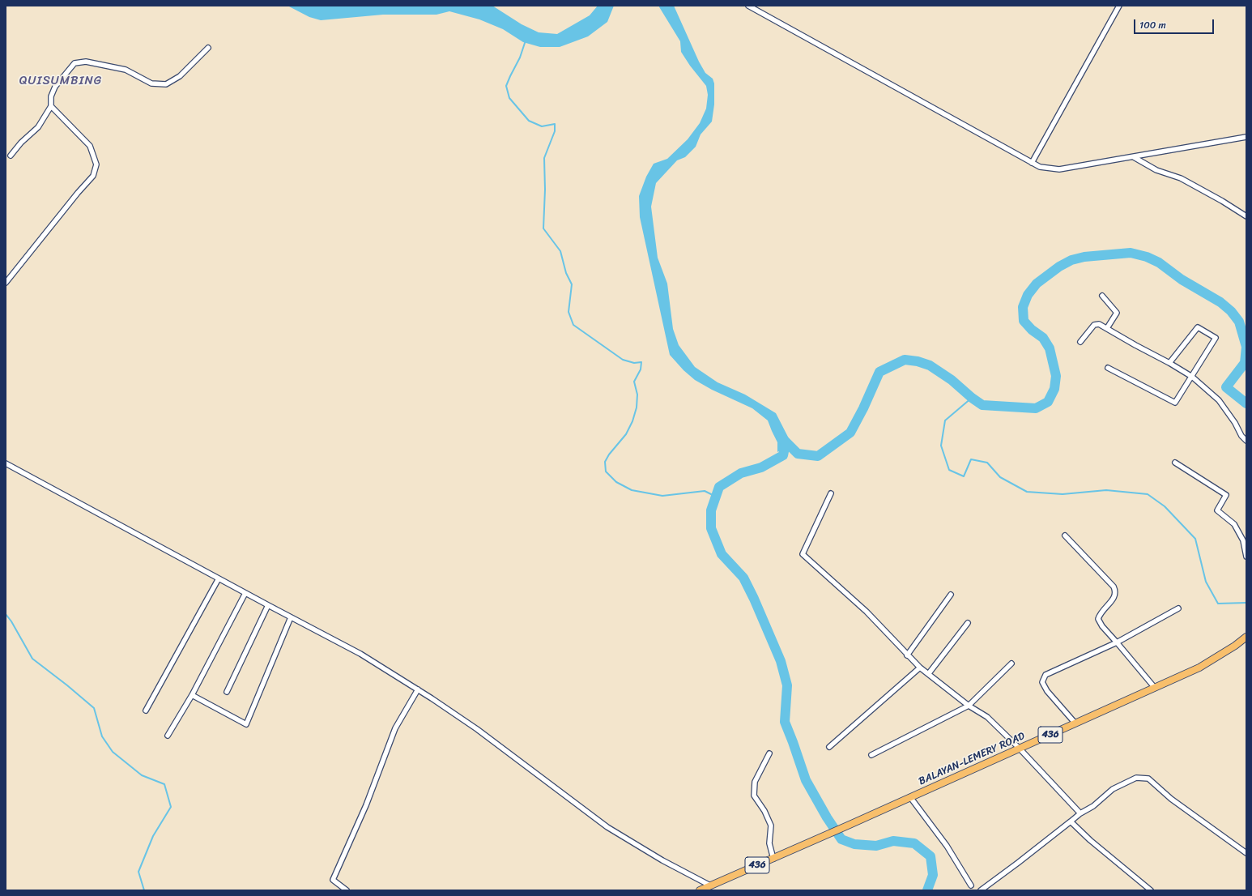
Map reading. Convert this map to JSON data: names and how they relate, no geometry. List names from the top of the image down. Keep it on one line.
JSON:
{"streets":{"main road":["436","BALAYAN-LEMERY ROAD"]},"districts":["QUISUMBING"],"scale_bar":"100 m"}
